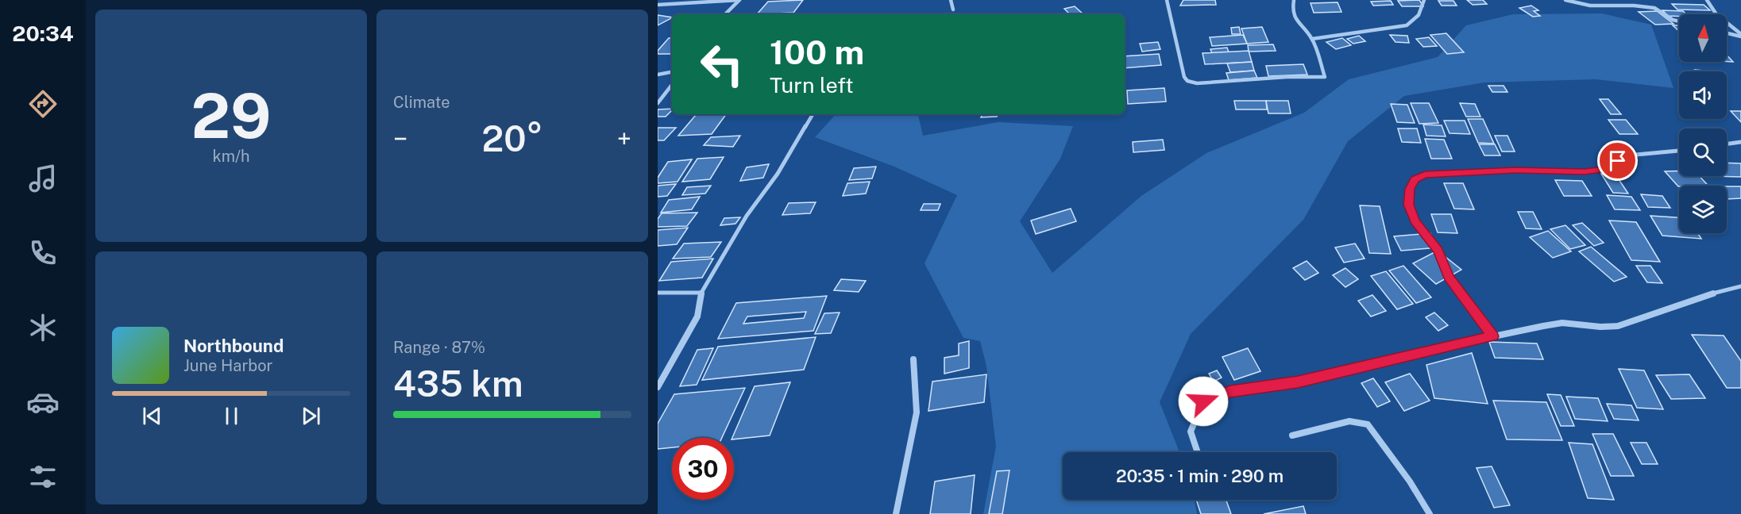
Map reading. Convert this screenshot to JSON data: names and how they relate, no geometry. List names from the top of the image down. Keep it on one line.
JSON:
{"north":"top","page":{"tabs":"20:34","tile":[["29","km/h"],"Climate",["Range · 87%","435 km"]],"turn":["100 m","Turn left"],"heat":["−","20°","+"],"song":["Northbound","June Harbor"],"limit":"30","trip":"20:35 · 1 min · 290 m"}}
